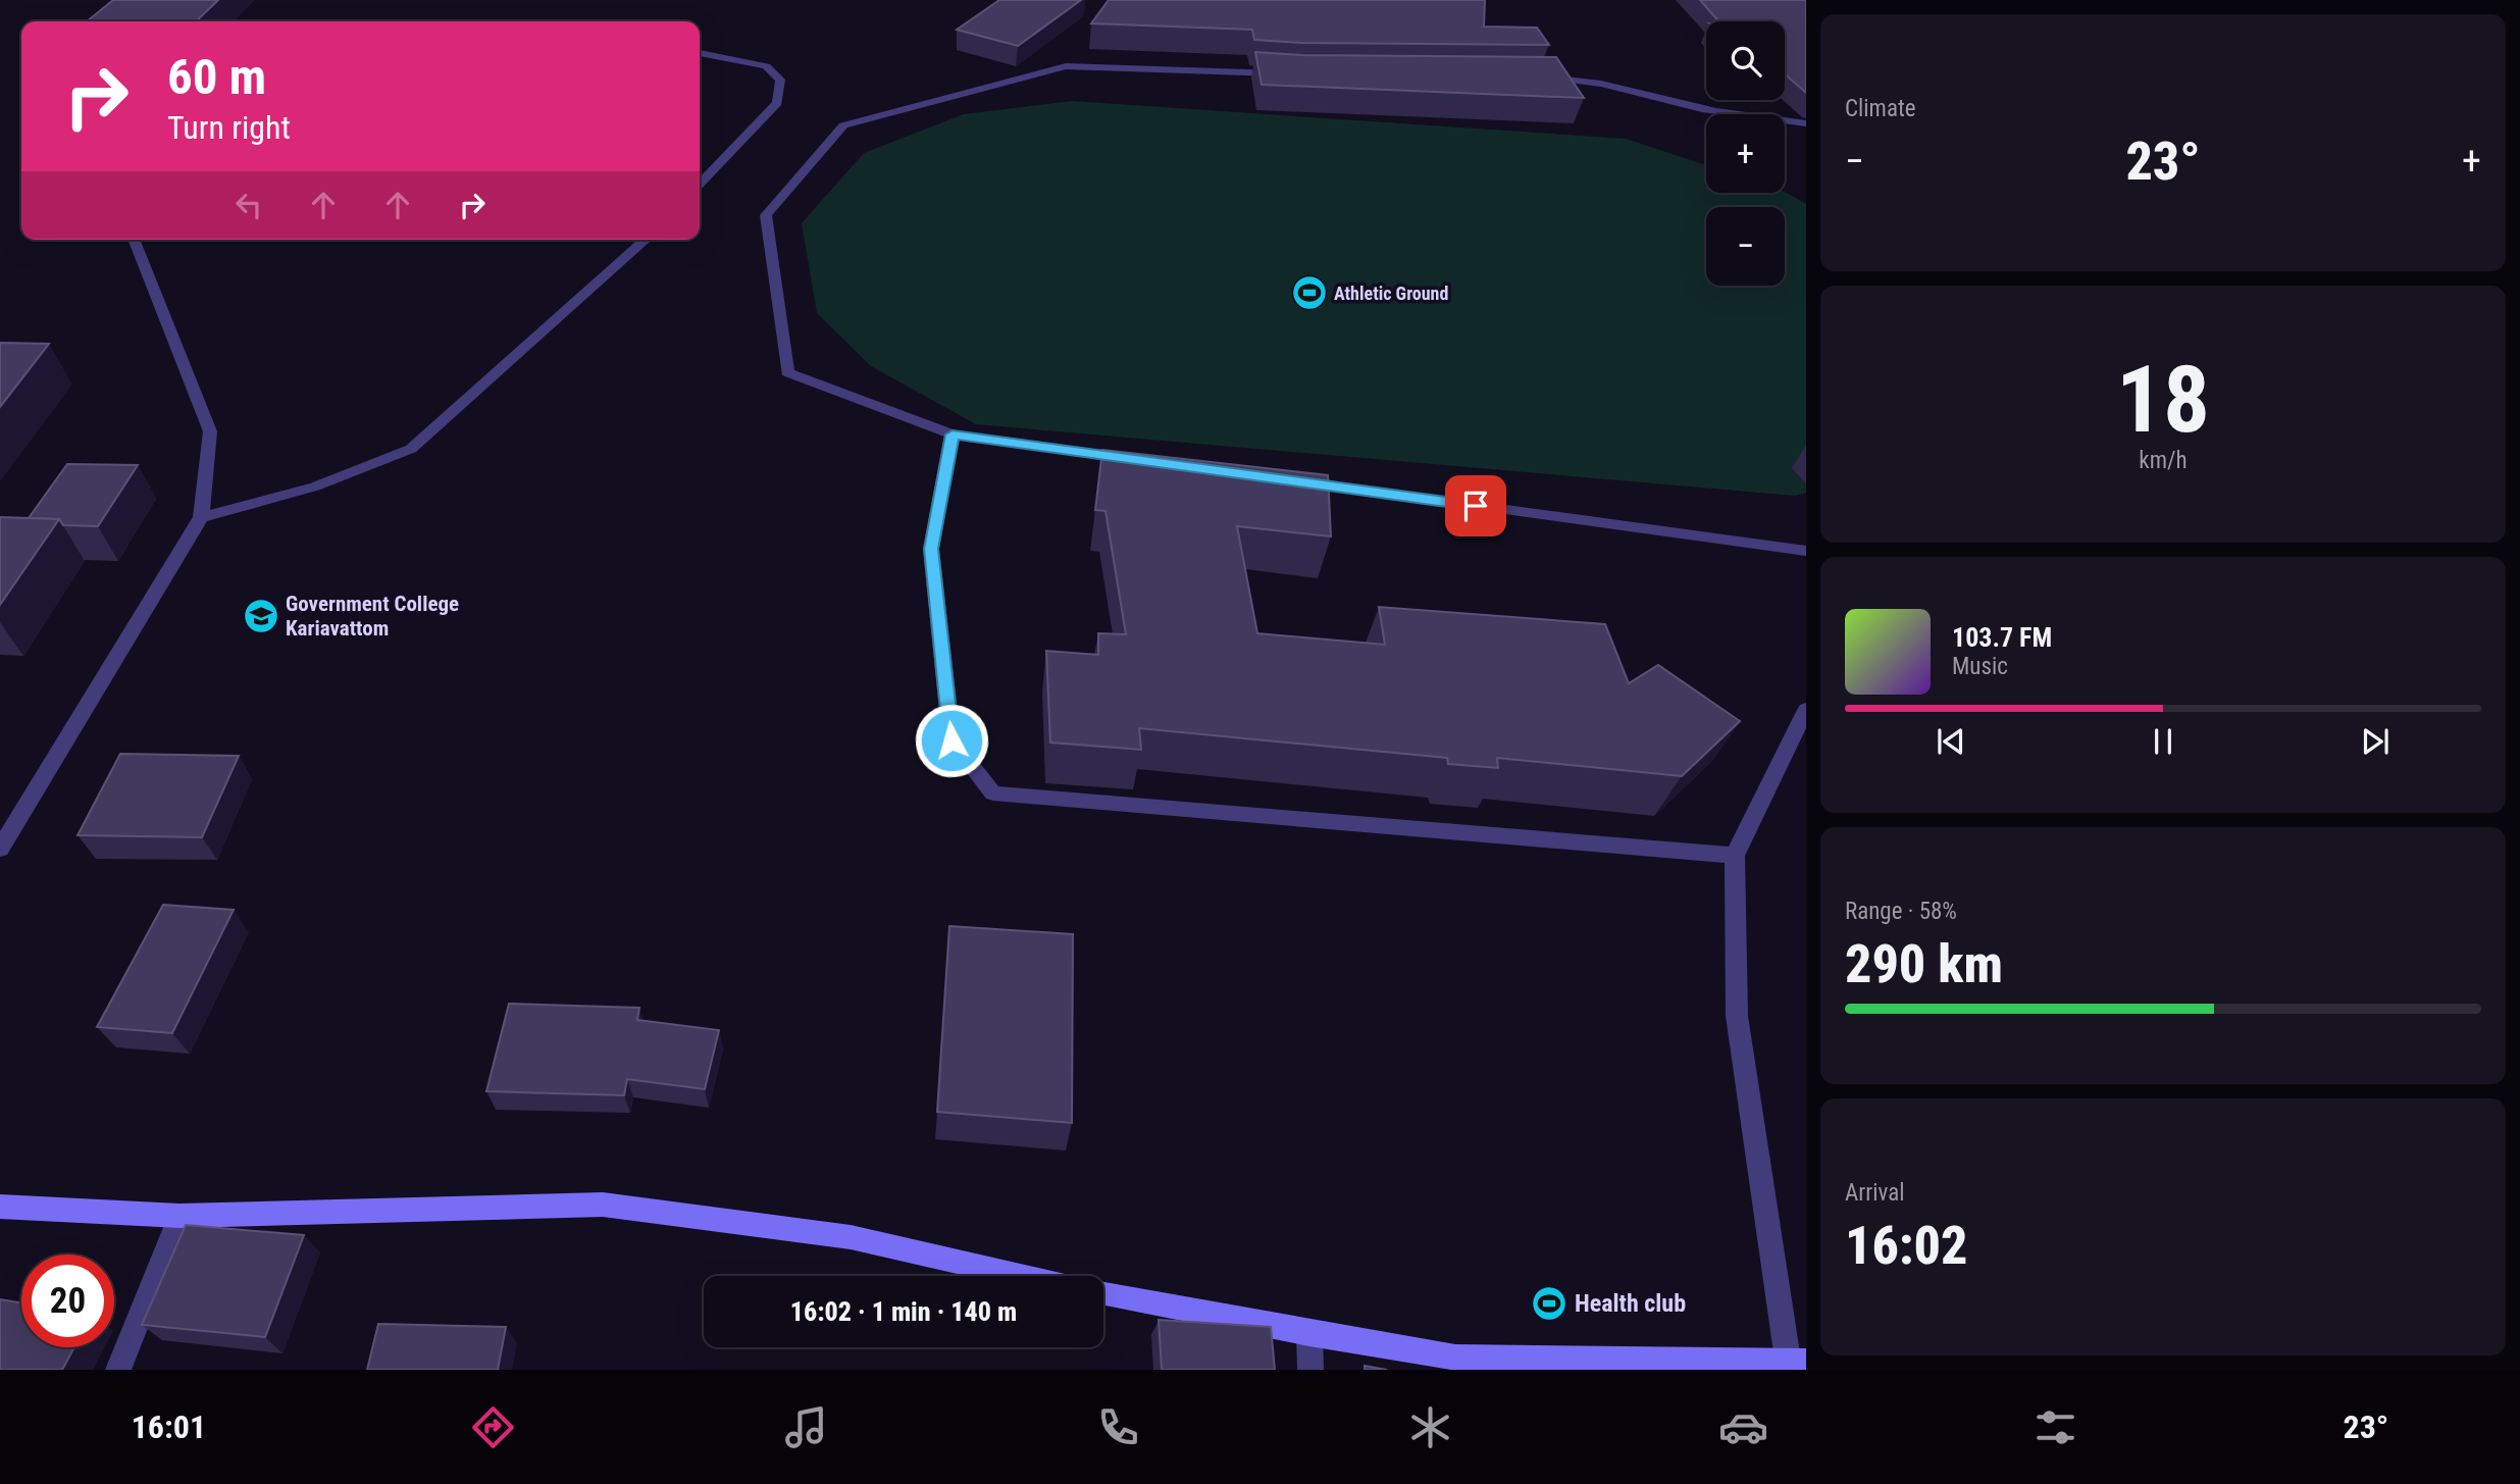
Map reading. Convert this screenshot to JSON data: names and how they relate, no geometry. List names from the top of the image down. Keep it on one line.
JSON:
{"places":{"sports":["Athletic Ground","Health club"],"school or university":["Government College Kariavattom"]},"page":{"tile":["Climate",["18","km/h"],["Range · 58%","290 km"],["Arrival","16:02"]],"map_buttons":["+","−"],"turn":["60 m","Turn right"],"heat":["−","23°","+"],"song":["103.7 FM","Music"],"limit":"20","trip":"16:02 · 1 min · 140 m","tabs":["16:01","23°"]}}
